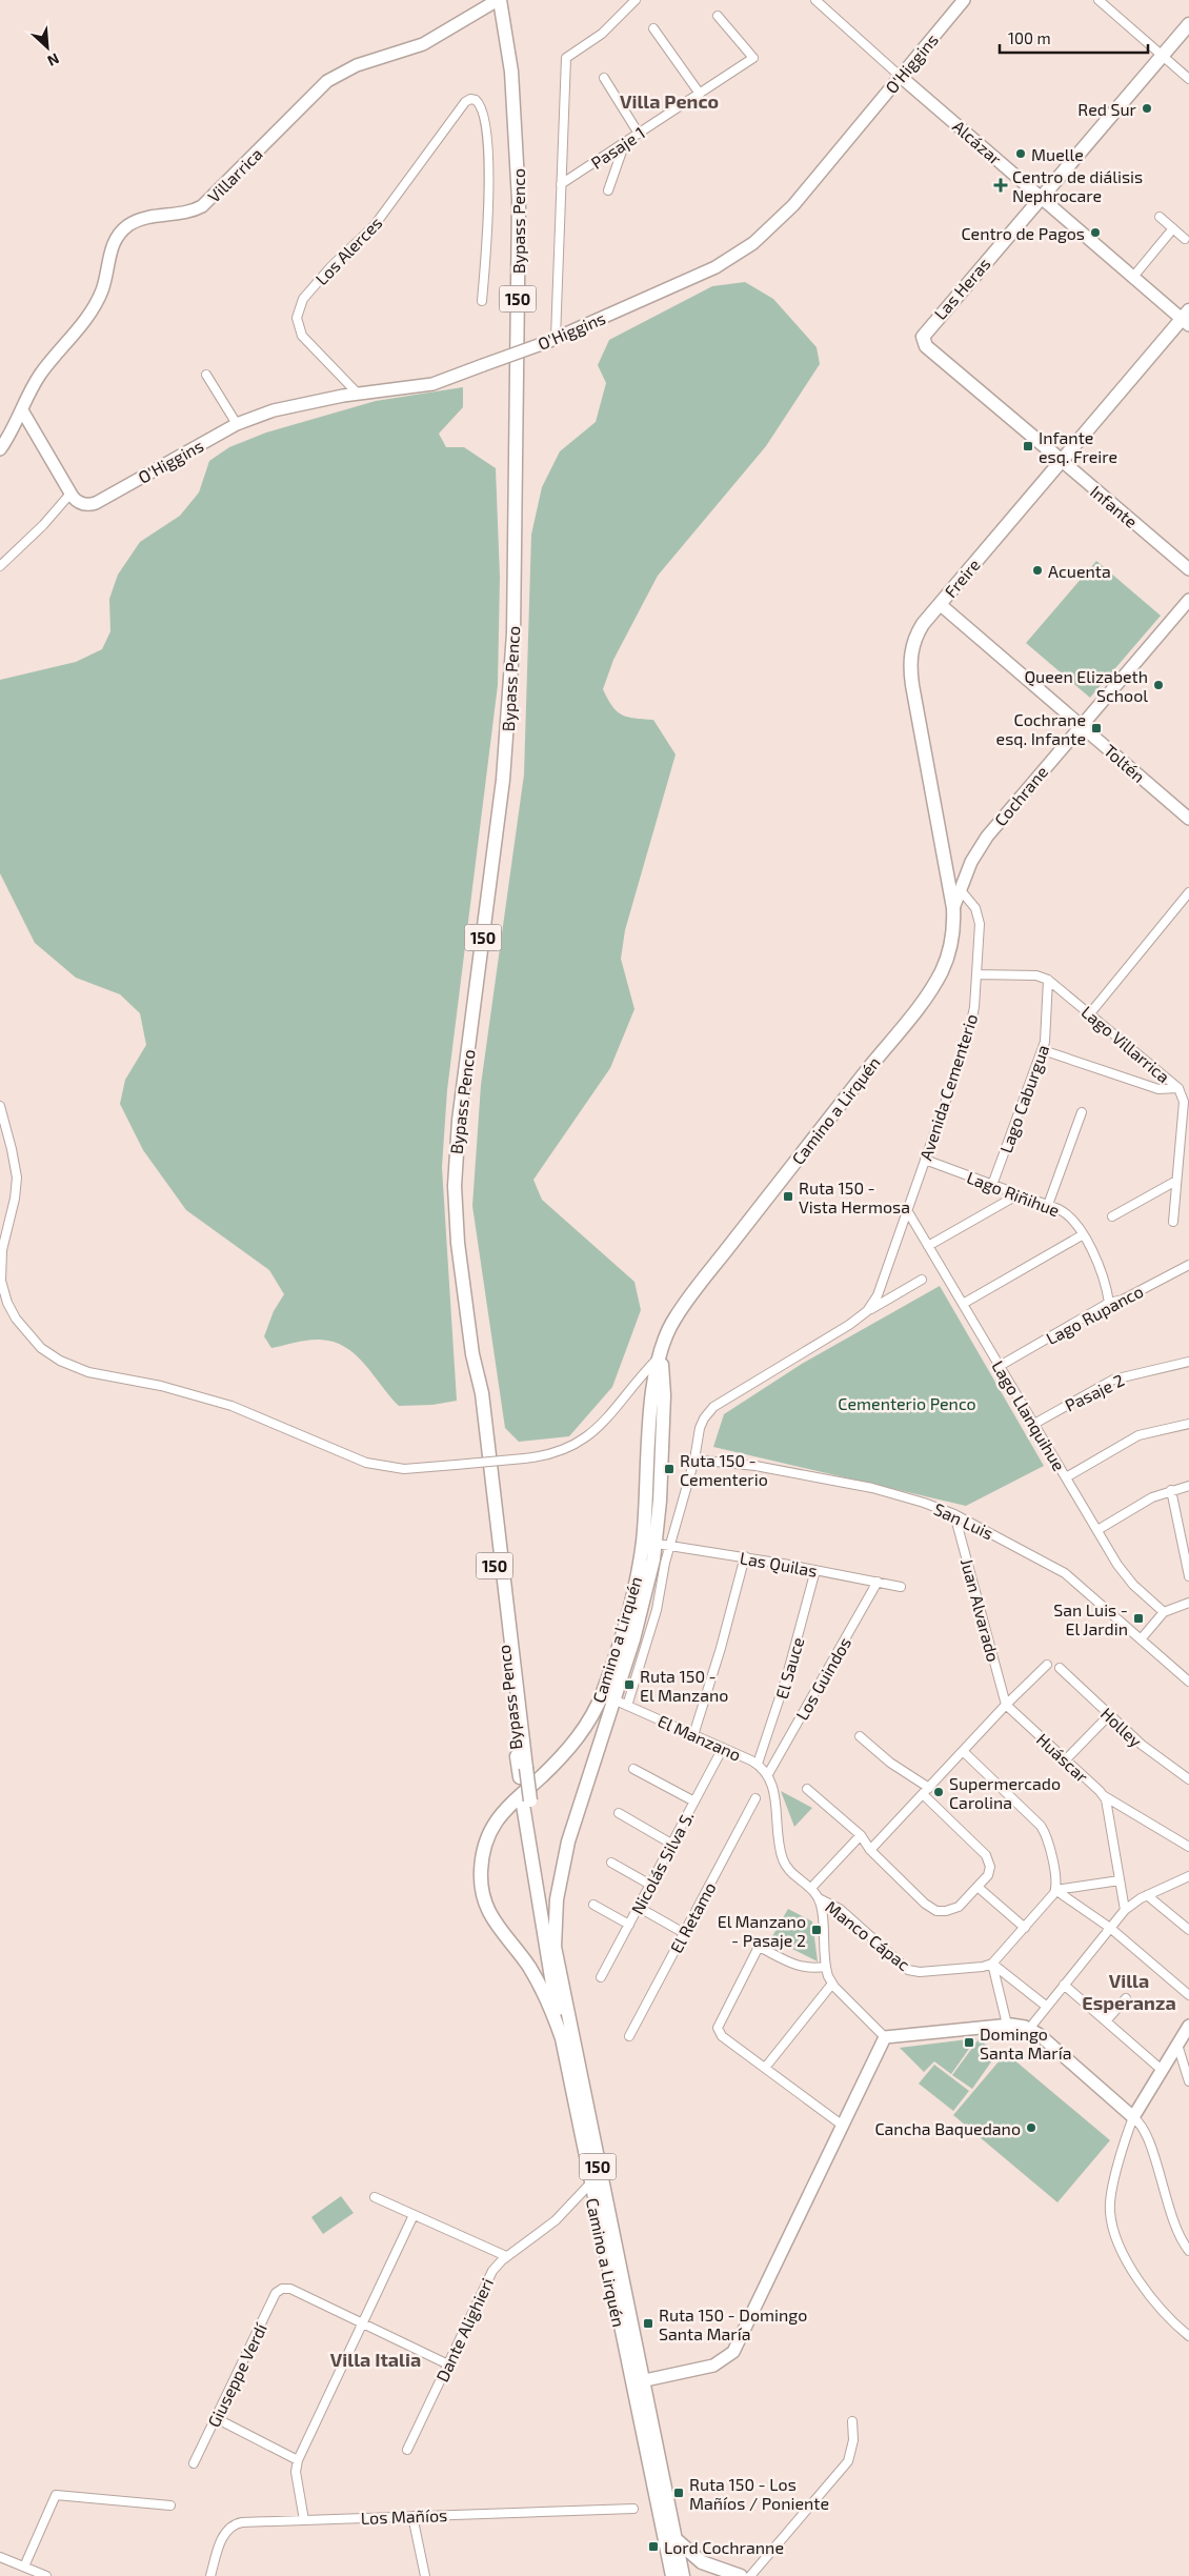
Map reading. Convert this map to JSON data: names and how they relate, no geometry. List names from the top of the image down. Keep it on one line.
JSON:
{"streets":{"main road":["Bypass Penco","Las Heras","150","Infante","Freire","Camino a Lirquén"],"street":["O'Higgins","Alcázar","Pasaje 1","Villarrica","Los Alerces","Toltén","Cochrane","Lago Villarrica","Avenida Cementerio","Lago Caburgua","Lago Riñihue","Lago Rupanco","Pasaje 2","Lago Llanquihue","San Luis","Las Quilas","Juan Alvarado","El Sauce","Los Guindos","Holley","El Manzano","Huáscar","Nicolás Silva S.","El Retamo","Manco Cápac","Dante Alighieri","Giuseppe Verdí","Los Mañíos"]},"crossings":[["O'Higgins","Alcázar"],["O'Higgins","Los Alerces"],["Alcázar","Las Heras"],["Alcázar","Freire"],["Villarrica","Bypass Penco"],["Bypass Penco","Camino a Lirquén"],["Las Heras","Infante"],["Infante","Freire"],["Freire","Toltén"],["Freire","Cochrane"],["Freire","Camino a Lirquén"],["Toltén","Cochrane"],["Cochrane","Avenida Cementerio"],["Cochrane","Camino a Lirquén"],["Lago Villarrica","Avenida Cementerio"],["Lago Villarrica","Lago Caburgua"],["Avenida Cementerio","Camino a Lirquén"],["Avenida Cementerio","Lago Riñihue"],["Avenida Cementerio","Lago Llanquihue"],["Avenida Cementerio","San Luis"],["Avenida Cementerio","Las Quilas"],["Lago Caburgua","Lago Riñihue"],["Camino a Lirquén","Las Quilas"],["Camino a Lirquén","El Manzano"],["Camino a Lirquén","Dante Alighieri"],["Lago Riñihue","Lago Rupanco"],["Lago Rupanco","Lago Llanquihue"],["Pasaje 2","Lago Llanquihue"],["San Luis","Juan Alvarado"],["Las Quilas","El Sauce"],["Las Quilas","Los Guindos"],["Juan Alvarado","Huáscar"],["El Sauce","El Manzano"],["Los Guindos","El Manzano"],["El Manzano","Nicolás Silva S."]],"districts":["Villa Penco","Villa Esperanza","Villa Italia"],"parks":["Cementerio Penco"],"places":{"other":["Red Sur","Muelle","Centro de Pagos","Acuenta","Queen Elizabeth School","Supermercado Carolina","Cancha Baquedano"],"health":["Centro de diálisis Nephrocare"],"transit":["Infante esq. Freire","Cochrane esq. Infante","Ruta 150 - Vista Hermosa","Ruta 150 - Cementerio","San Luis - El Jardin","Ruta 150 - El Manzano","El Manzano - Pasaje 2","Domingo Santa María","Ruta 150 - Domingo Santa María","Ruta 150 - Los Mañíos / Poniente","Lord Cochranne"]},"scale_bar":"100 m","north":"bottom right"}
